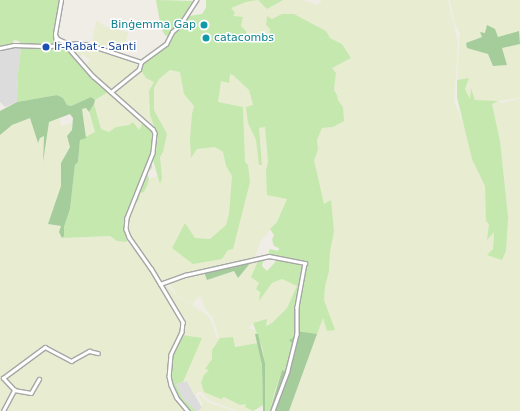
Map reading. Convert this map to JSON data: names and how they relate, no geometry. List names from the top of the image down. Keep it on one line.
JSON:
{"places":["Binġemma Gap","catacombs","Ir-Rabat - Santi"]}
